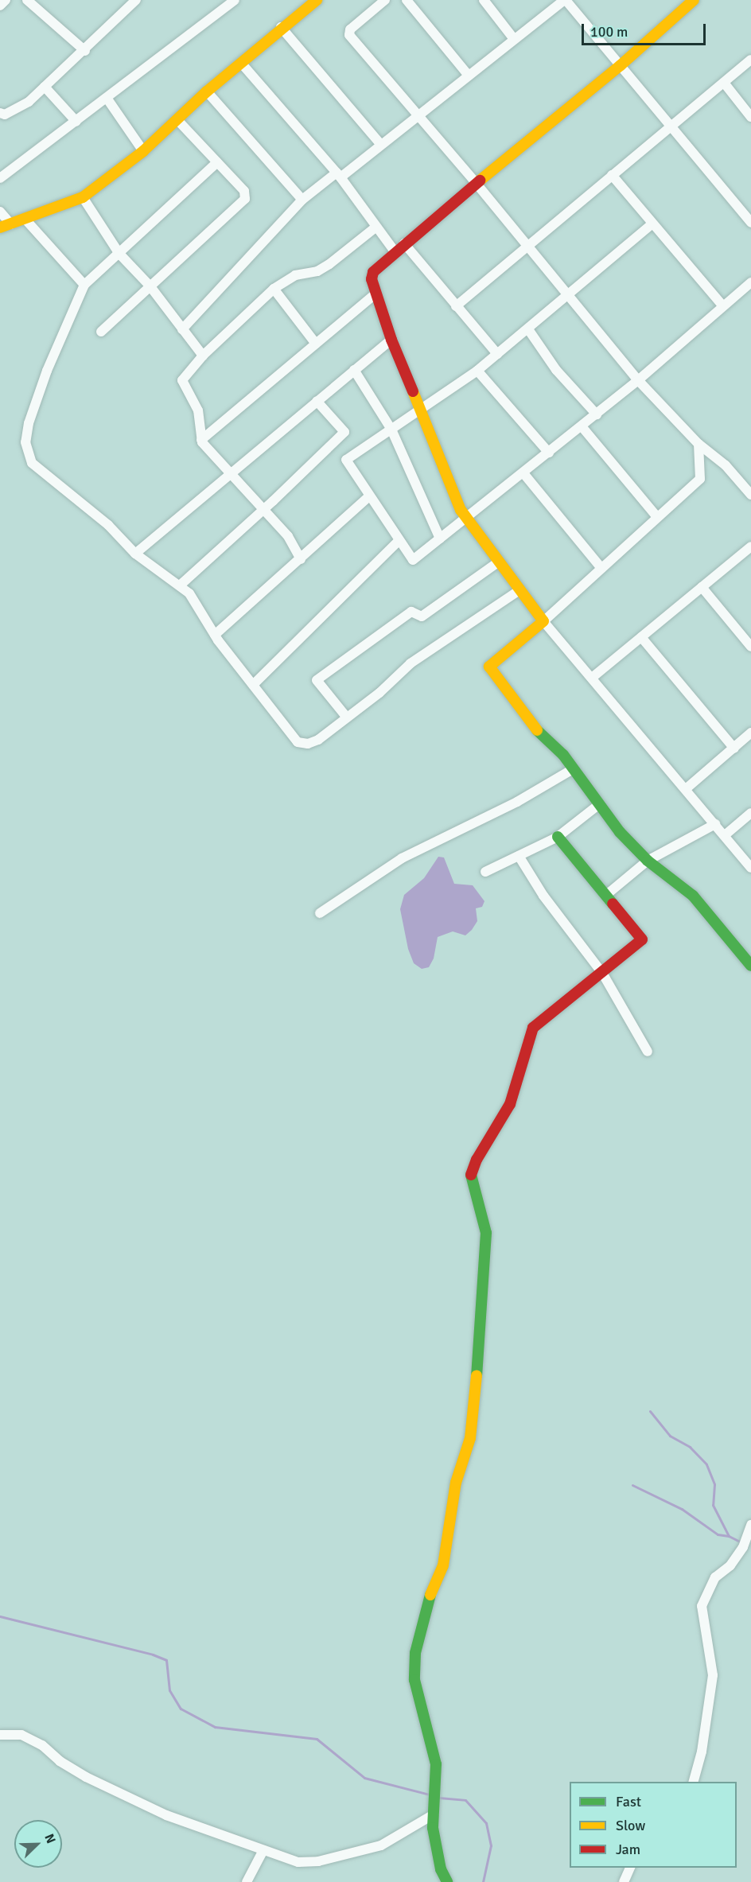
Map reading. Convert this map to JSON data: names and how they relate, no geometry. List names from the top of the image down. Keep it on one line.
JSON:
{"legend":["Fast","Slow","Jam"],"scale_bar":"100 m","north":"top right"}
